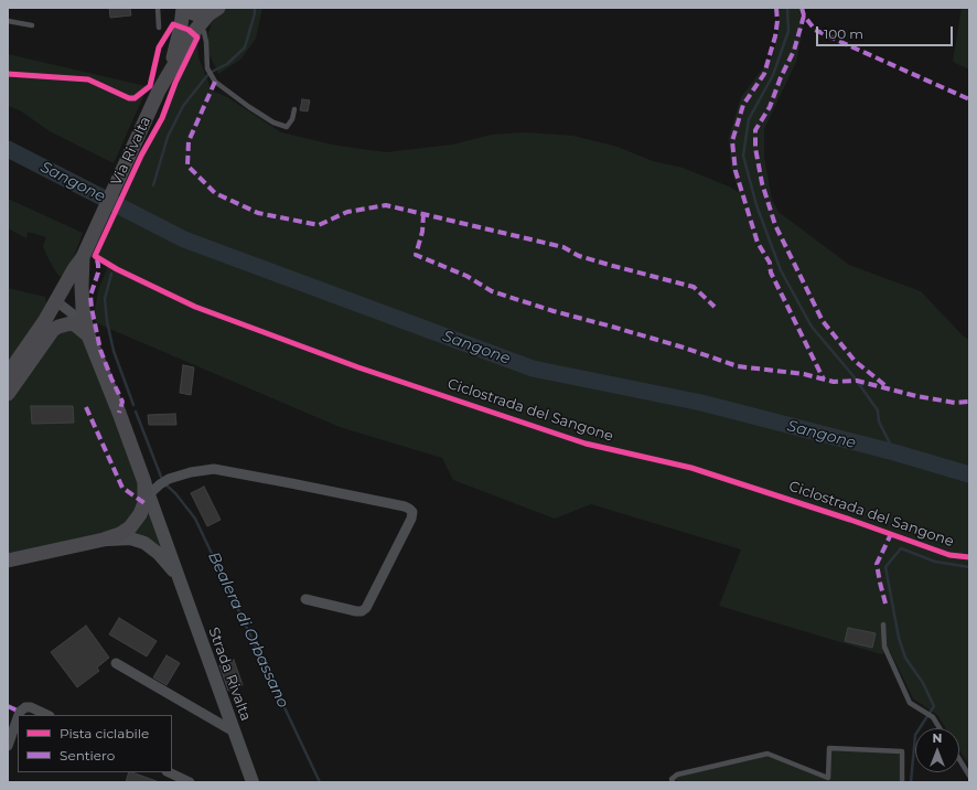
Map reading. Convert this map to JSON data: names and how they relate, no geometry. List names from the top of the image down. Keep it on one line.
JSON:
{"streets":{"main road":["Via Rivalta"],"street":["Strada Rivalta"],"cycle path":["Ciclostrada del Sangone"]},"water":["Sangone","Bealera di Orbassano"],"legend":["Pista ciclabile","Sentiero"],"scale_bar":"100 m","north":"top"}
